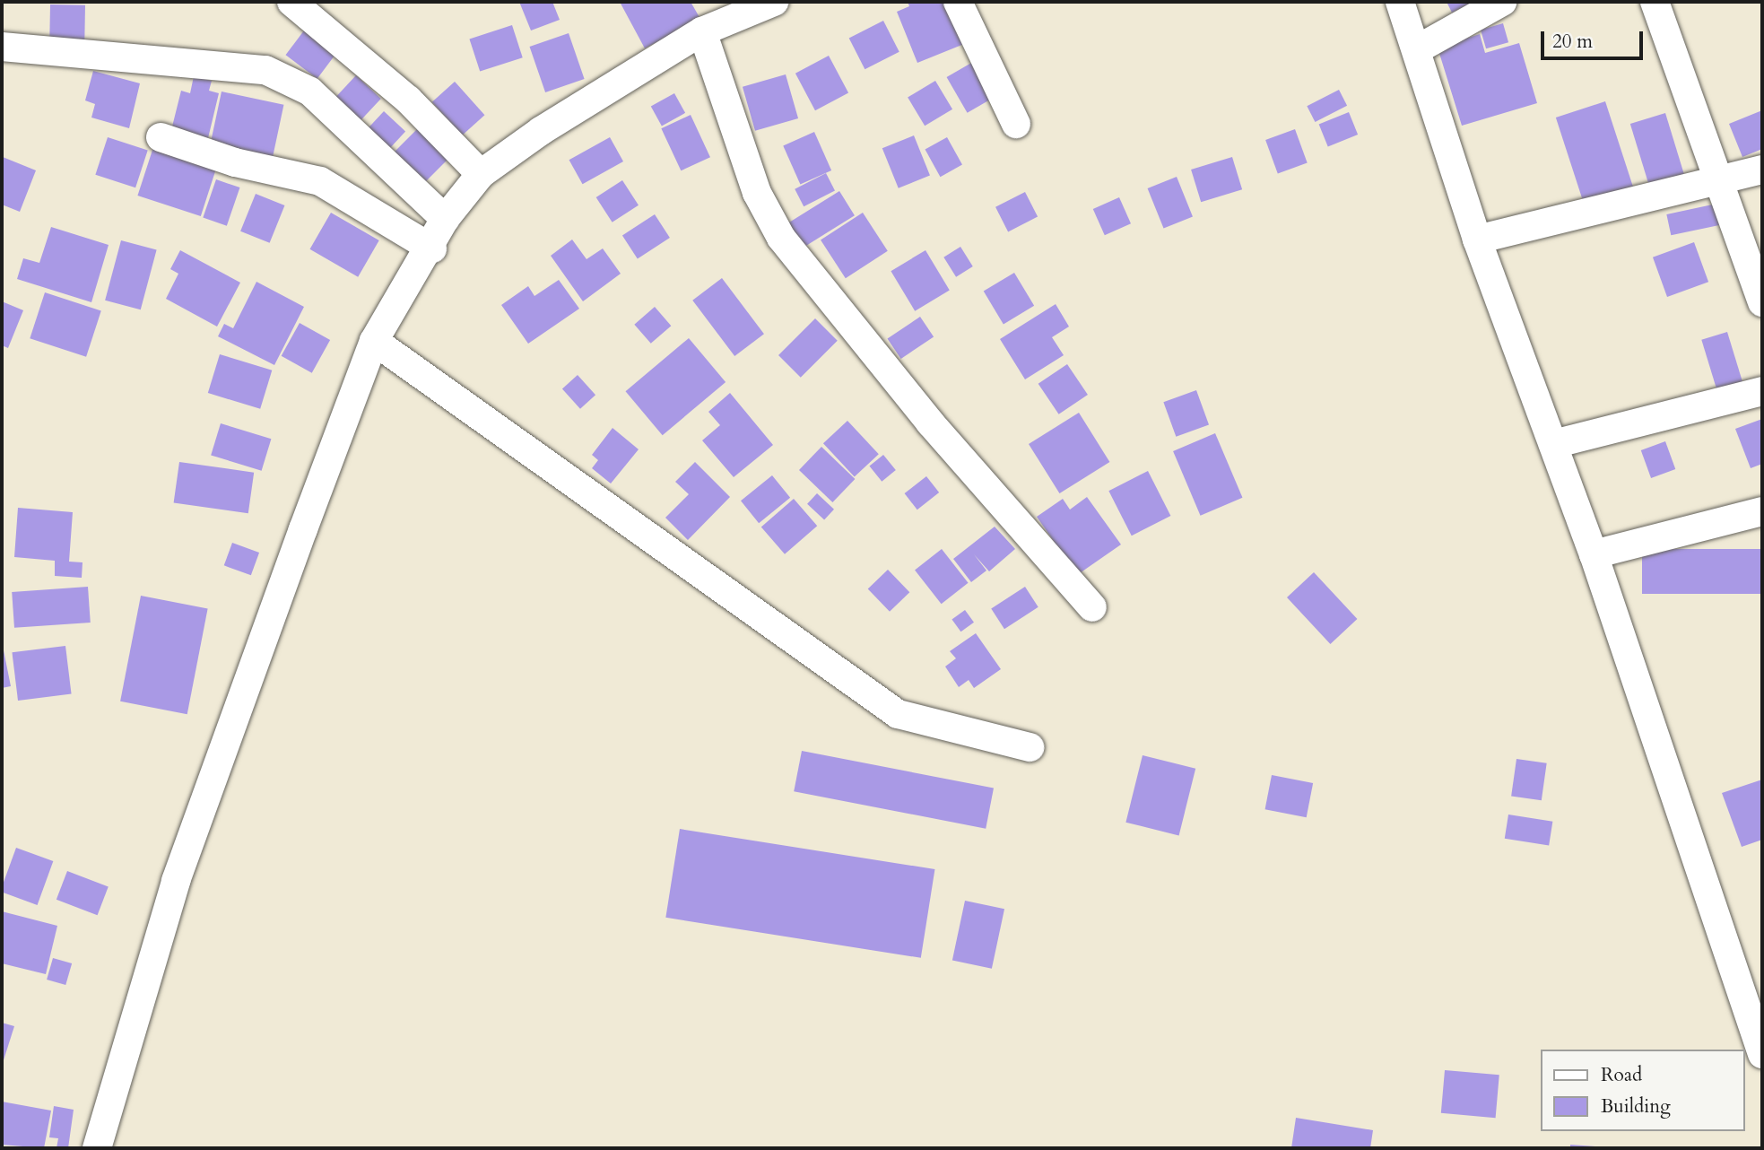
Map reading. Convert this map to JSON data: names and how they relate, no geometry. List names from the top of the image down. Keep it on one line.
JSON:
{"legend":["Road","Building"],"scale_bar":"20 m"}
